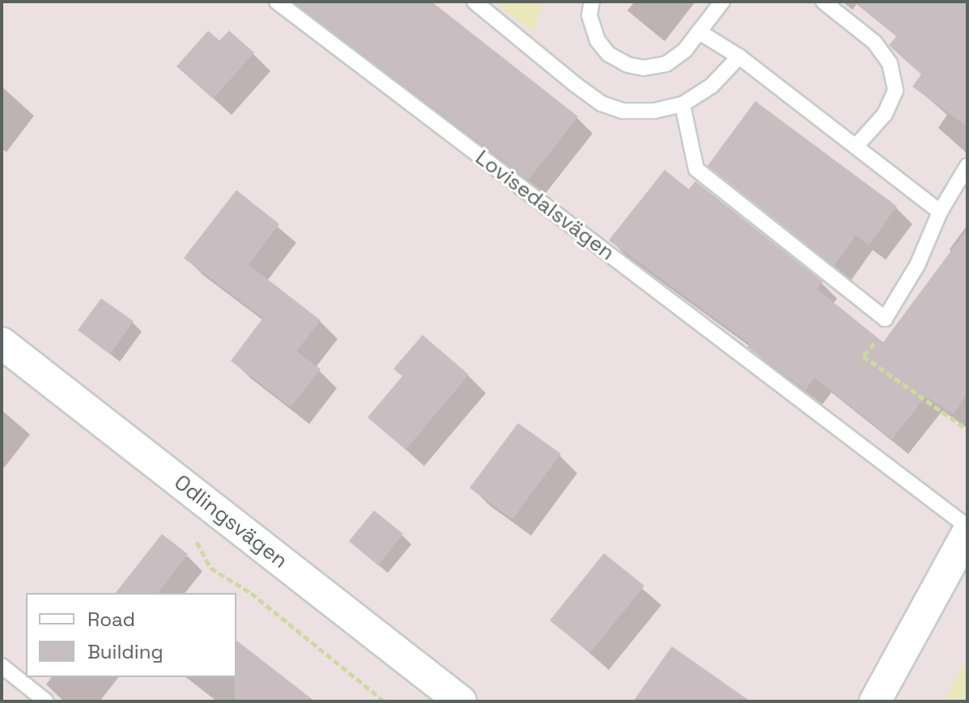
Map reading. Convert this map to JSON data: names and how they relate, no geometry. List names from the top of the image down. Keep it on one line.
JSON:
{"streets":{"street":["Odlingsvägen"],"lane":["Lovisedalsvägen"]},"legend":["Road","Building"]}
